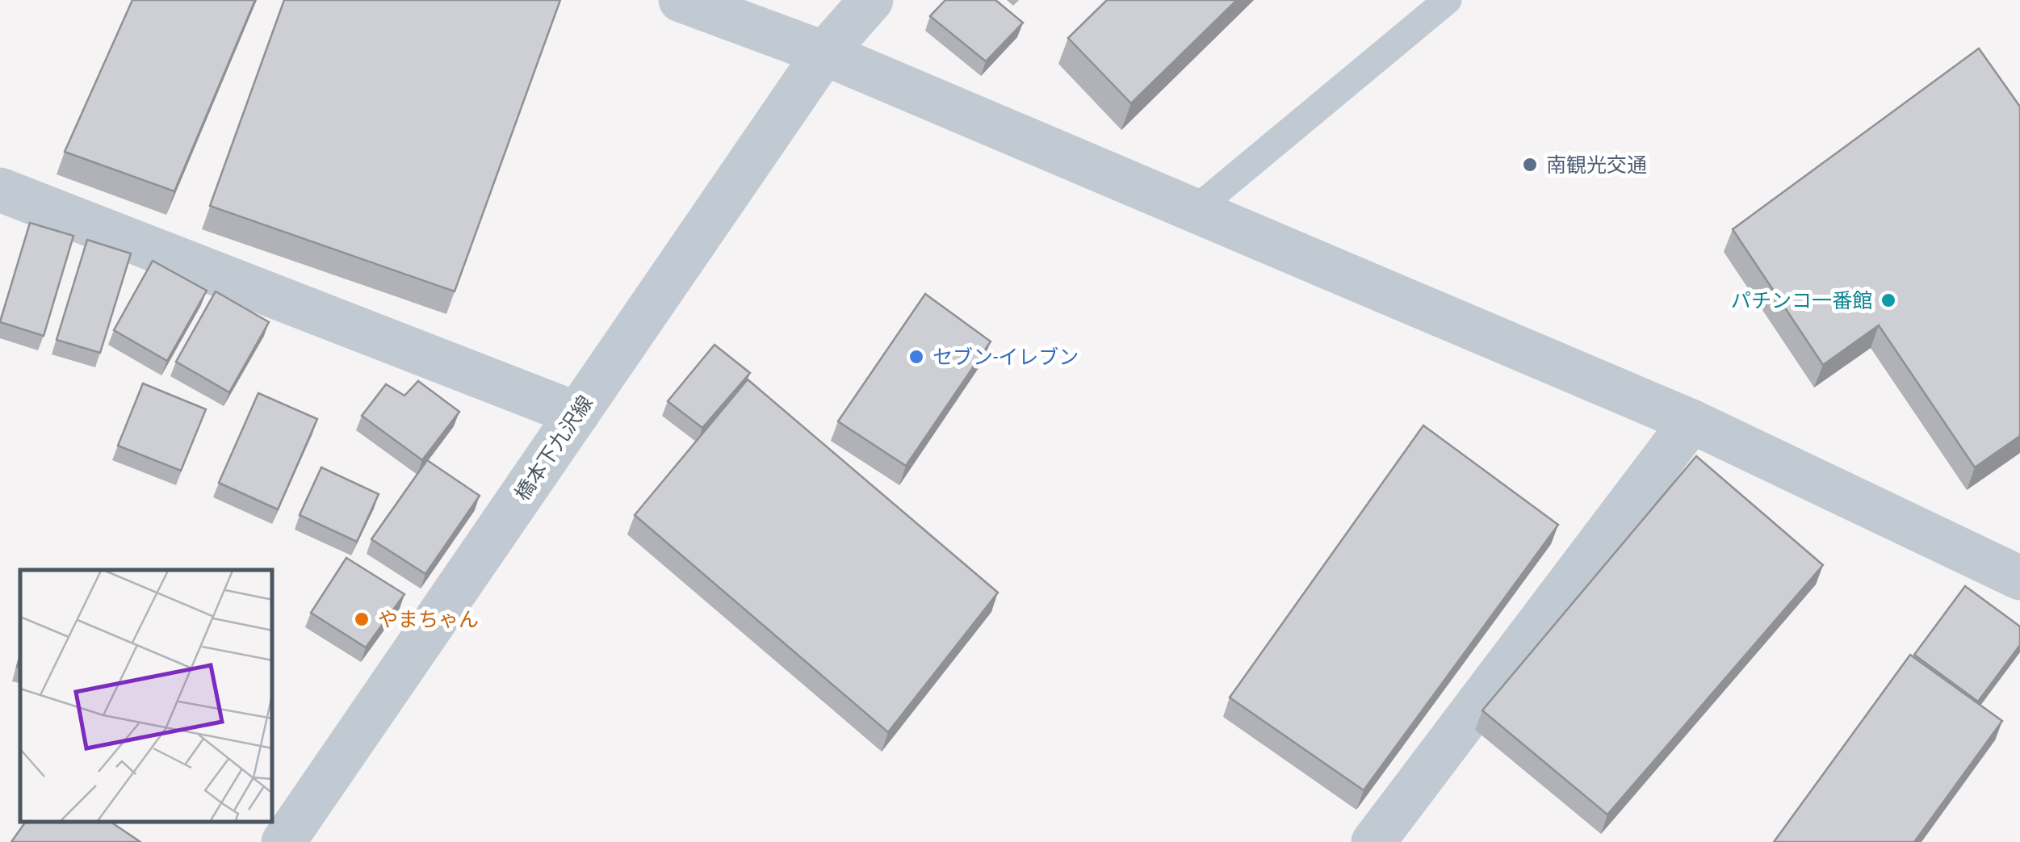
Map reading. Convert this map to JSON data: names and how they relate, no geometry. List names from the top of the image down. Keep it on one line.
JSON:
{"streets":{"street":["橋本下九沢線"]},"places":["南観光交通","パチンコ一番館","セブン-イレブン","やまちゃん"]}
